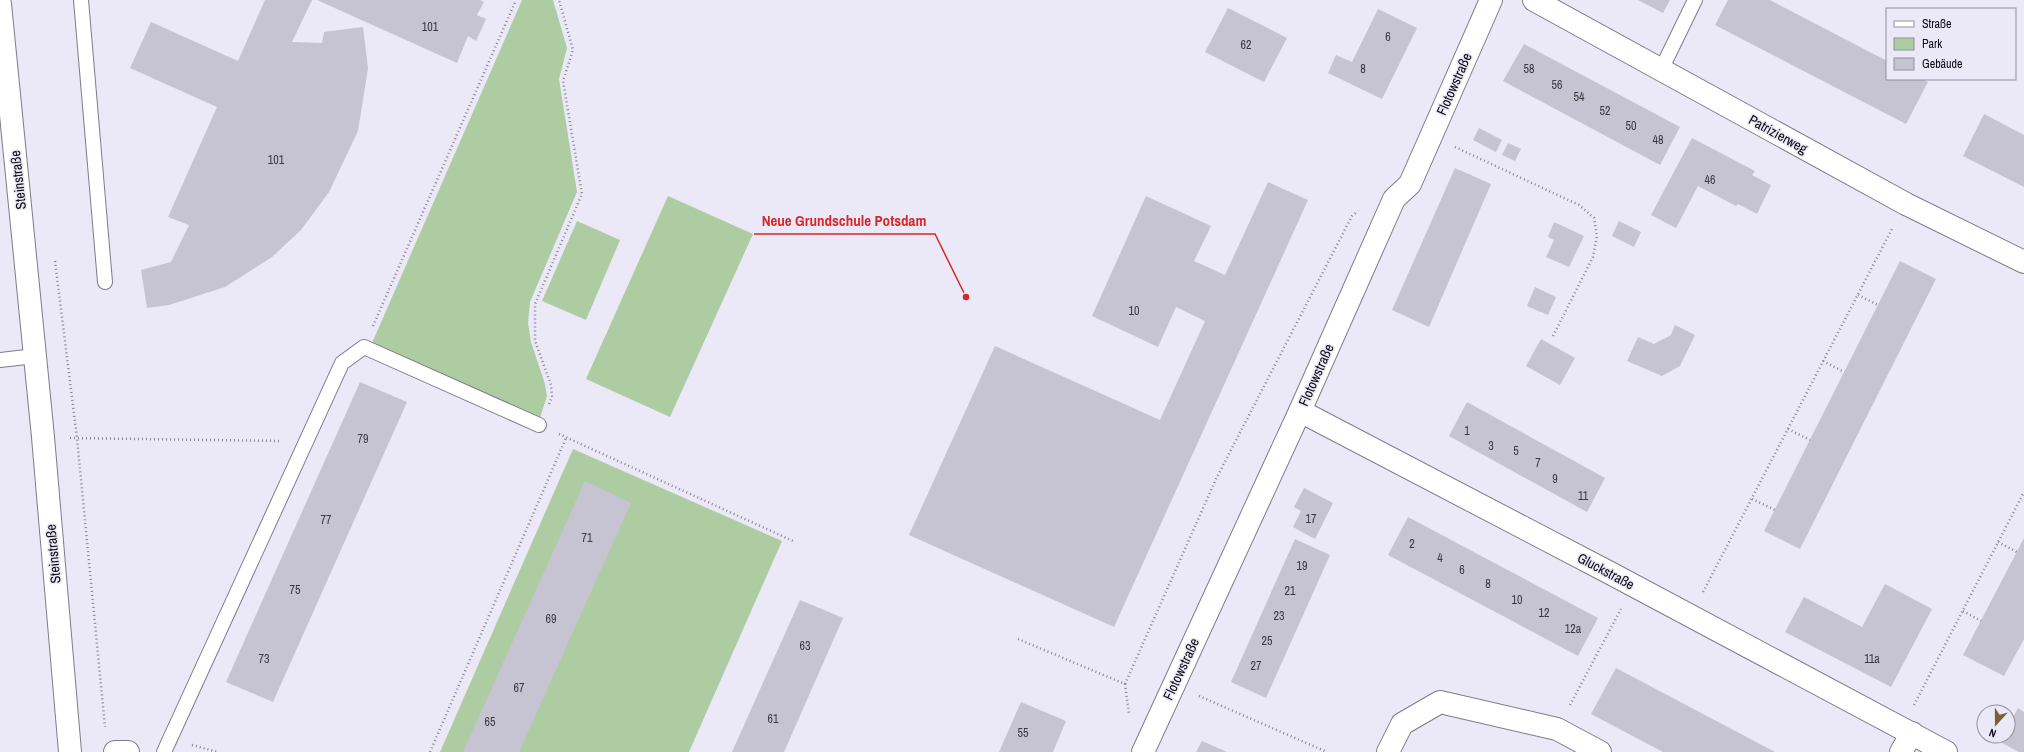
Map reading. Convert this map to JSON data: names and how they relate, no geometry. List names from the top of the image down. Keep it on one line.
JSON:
{"streets":{"street":["Flotowstraße","Patrizierweg","Steinstraße","Gluckstraße"]},"crossings":[["Flotowstraße","Gluckstraße"]],"places":["Neue Grundschule Potsdam"],"house_numbers":["101","6","62","8","58","56","54","52","50","48","101","46","10","1","79","3","5","7","9","11","17","77","71","2","4","19","6","8","75","21","10","12","23","69","12a","25","63","73","11a","27","67","61","65","55"],"legend":["Straße","Park","Gebäude"],"north":"bottom"}
